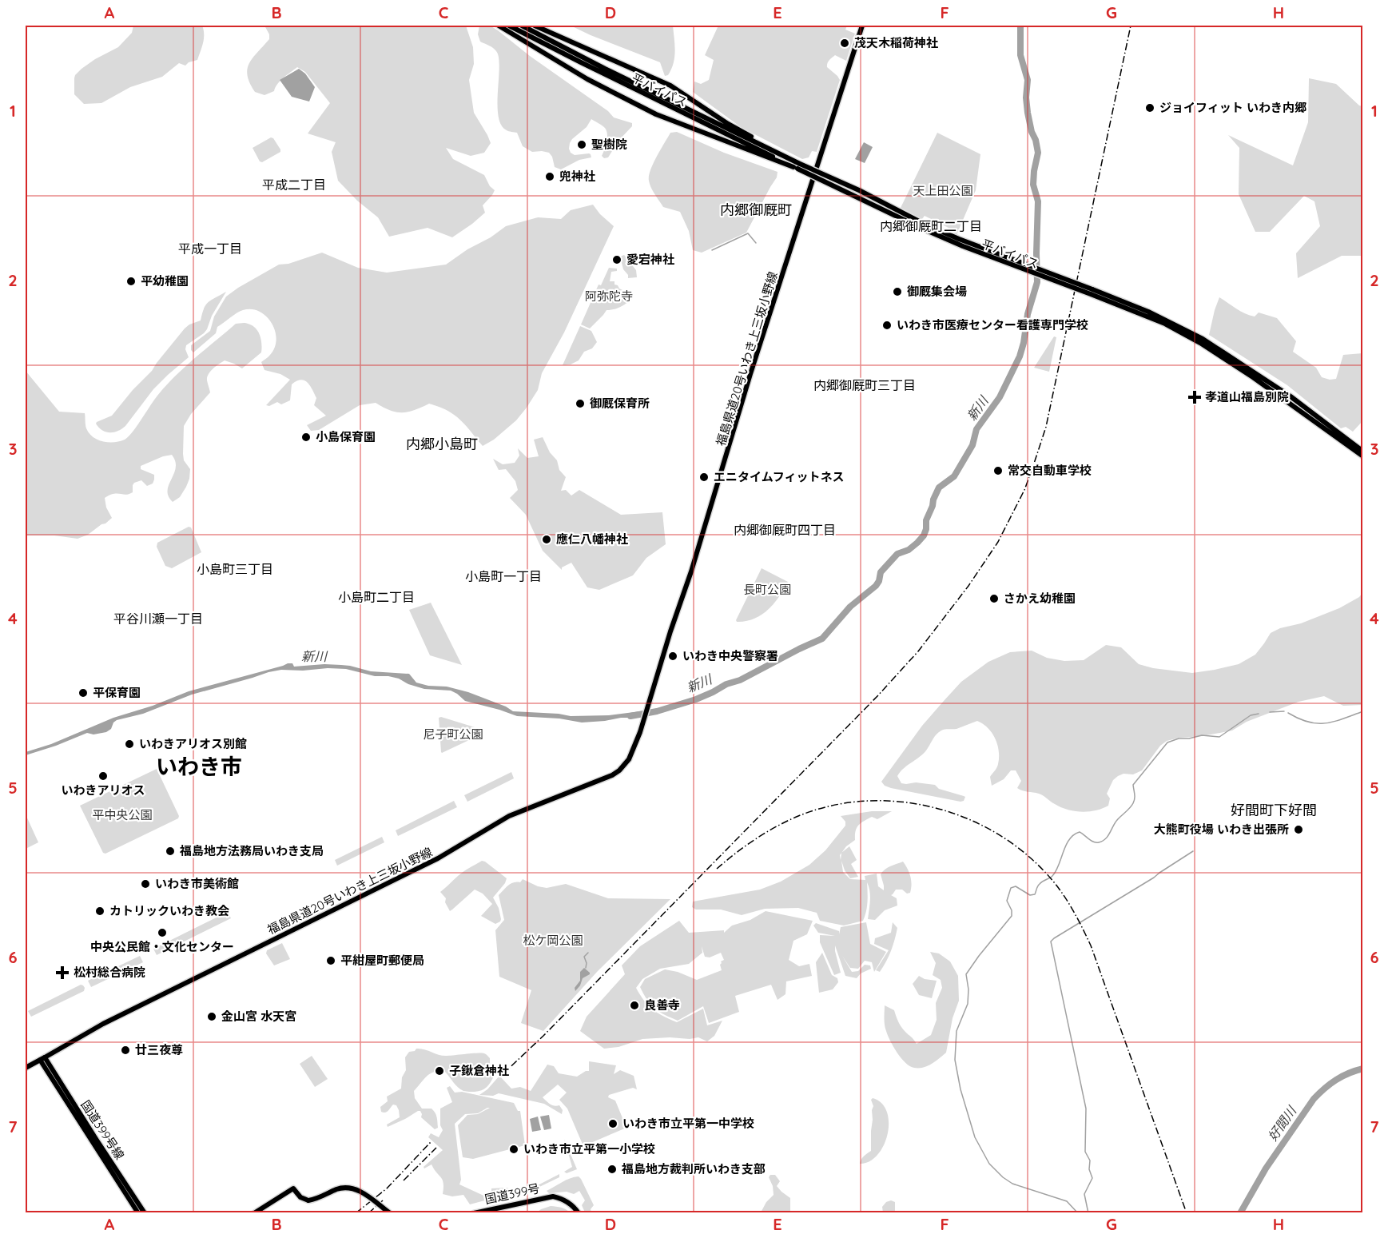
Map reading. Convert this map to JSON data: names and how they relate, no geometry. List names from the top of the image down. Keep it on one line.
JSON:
{"streets":{"main road":["平バイパス","福島県道20号いわき上三坂小野線","国道399号線","国道399号"]},"crossings":[["福島県道20号いわき上三坂小野線","国道399号線"]],"districts":["平成二丁目","内郷御厩町","内郷御厩町二丁目","平成一丁目","内郷御厩町三丁目","内郷小島町","内郷御厩町四丁目","小島町三丁目","小島町一丁目","小島町二丁目","平谷川瀬一丁目","いわき市","好間町下好間"],"water":["新川","好間川"],"parks":["天上田公園","阿弥陀寺","長町公園","尼子町公園","平中央公園","松ケ岡公園"],"places":{"other":["茂天木稲荷神社","ジョイフィット いわき内郷","聖樹院","兜神社","愛宕神社","平幼稚園","御厩集会場","いわき市医療センター看護専門学校","御厩保育所","小島保育園","常交自動車学校","エニタイムフィットネス","應仁八幡神社","さかえ幼稚園","いわき中央警察署","平保育園","いわきアリオス別館","いわきアリオス","大熊町役場 いわき出張所","福島地方法務局いわき支局","いわき市美術館","カトリックいわき教会","中央公民館・文化センター","平紺屋町郵便局","良善寺","金山宮 水天宮","廿三夜尊","子鍬倉神社","いわき市立平第一中学校","いわき市立平第一小学校","福島地方裁判所いわき支部"],"health":["孝道山福島別院","松村総合病院"]},"grid":{"columns":["A","B","C","D","E","F","G","H"],"rows":["1","2","3","4","5","6","7"]}}
